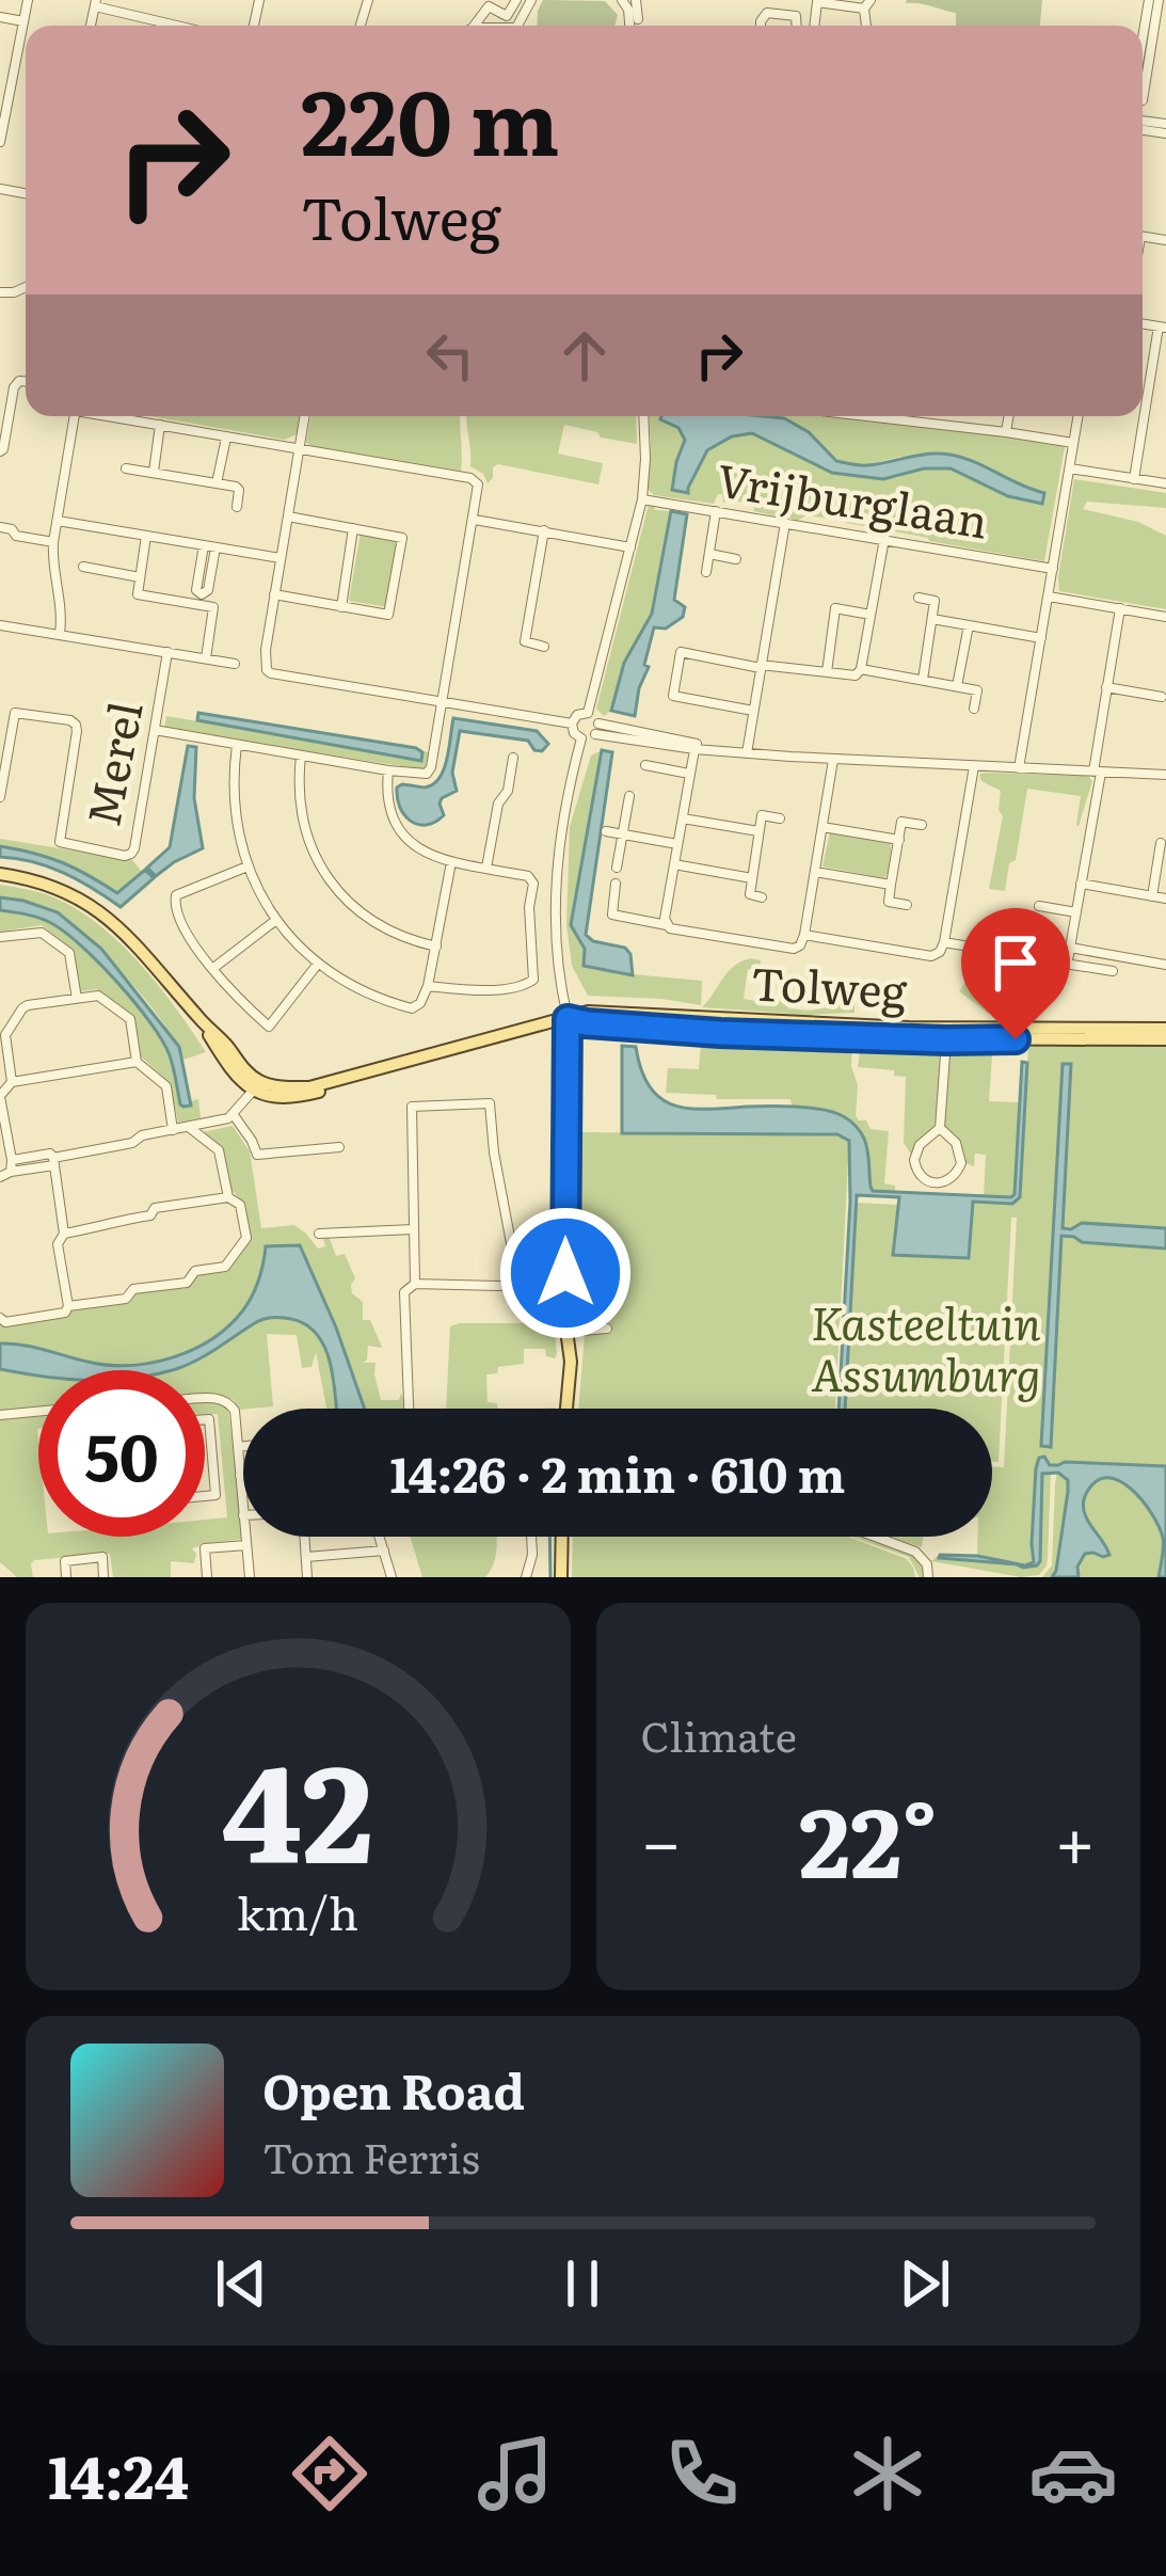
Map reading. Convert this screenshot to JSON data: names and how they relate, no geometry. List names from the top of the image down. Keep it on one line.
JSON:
{"streets":{"main road":["Tolweg"],"street":["Vrijburglaan","Merel"]},"parks":["Kasteeltuin Assumburg"],"page":{"turn":["220 m","Tolweg"],"limit":"50","trip":"14:26 · 2 min · 610 m","tile":"Climate","heat":["−","22°","+"],"song":["Open Road","Tom Ferris"],"tabs":"14:24","gauge":["42","km/h"]}}
